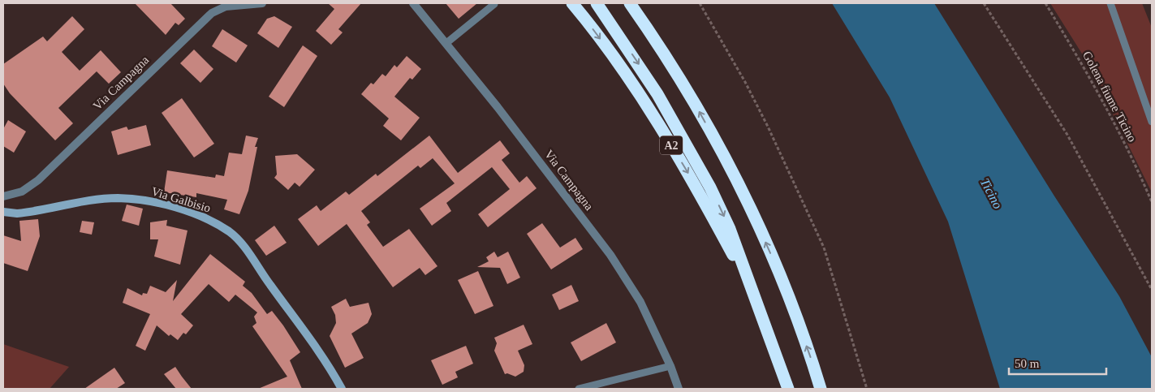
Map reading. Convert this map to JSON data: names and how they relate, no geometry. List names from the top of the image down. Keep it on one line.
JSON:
{"streets":{"highway":["A2"],"street":["Via Campagna","Via Galbisio"],"path":["Golena fiume Ticino"]},"water":["Ticino"],"scale_bar":"50 m"}
